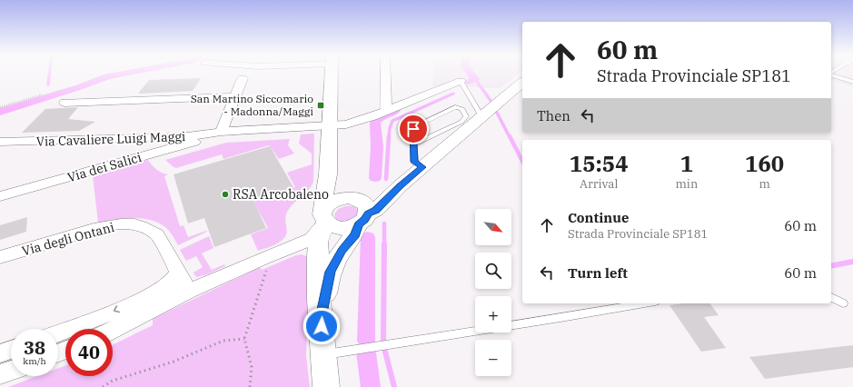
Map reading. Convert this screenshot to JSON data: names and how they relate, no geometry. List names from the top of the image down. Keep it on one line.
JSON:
{"streets":{"street":["Via Cavaliere Luigi Maggi","Via dei Salici","Via degli Ontani"]},"crossings":[["Via Cavaliere Luigi Maggi","Via dei Salici"]],"places":{"transit":["San Martino Siccomario - Madonna/Maggi"],"other":["RSA Arcobaleno"]},"north":"bottom right","page":{"turn":["60 m","Strada Provinciale SP181"],"then":"Then","eta":["15:54","Arrival","1","min","160","m"],"list":[{"name":"Continue","note":"Strada Provinciale SP181","value":"60 m"},{"name":"Turn left","value":"60 m"}],"map_buttons":["+","−"],"speed":"38 km/h","limit":"40"}}
